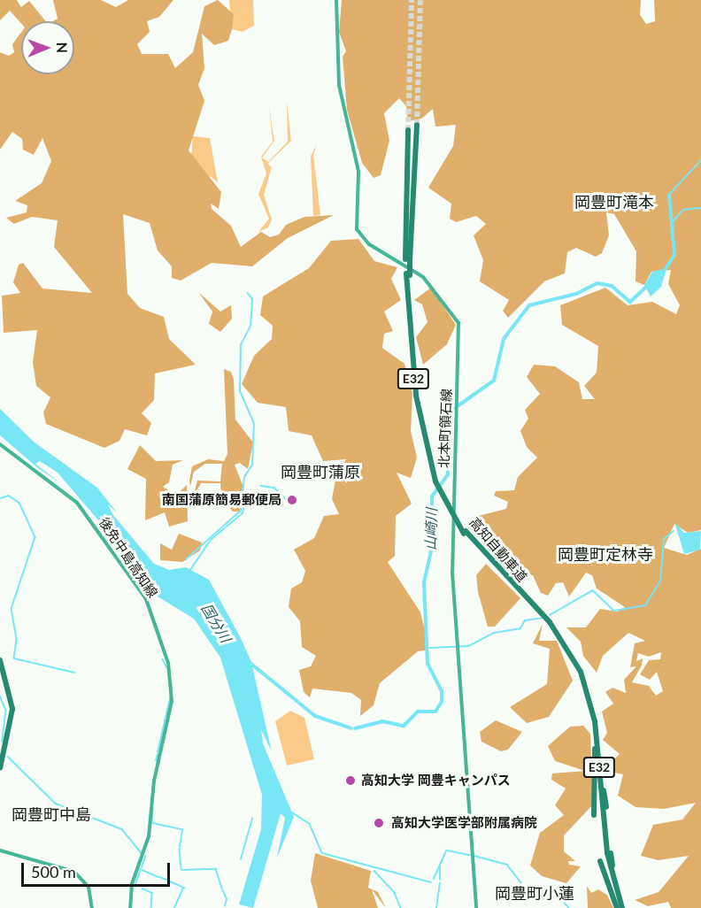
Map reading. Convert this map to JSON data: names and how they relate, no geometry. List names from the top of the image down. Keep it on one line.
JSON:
{"streets":{"highway":["E32","高知自動車道"],"main road":["北本町領石線","後免中島高知線"]},"districts":["岡豊町滝本","岡豊町蒲原","岡豊町定林寺","岡豊町中島","岡豊町小蓮"],"water":["山崎川","国分川"],"places":["南国蒲原簡易郵便局","高知大学 岡豊キャンパス","高知大学医学部附属病院"],"scale_bar":"500 m","north":"right"}
